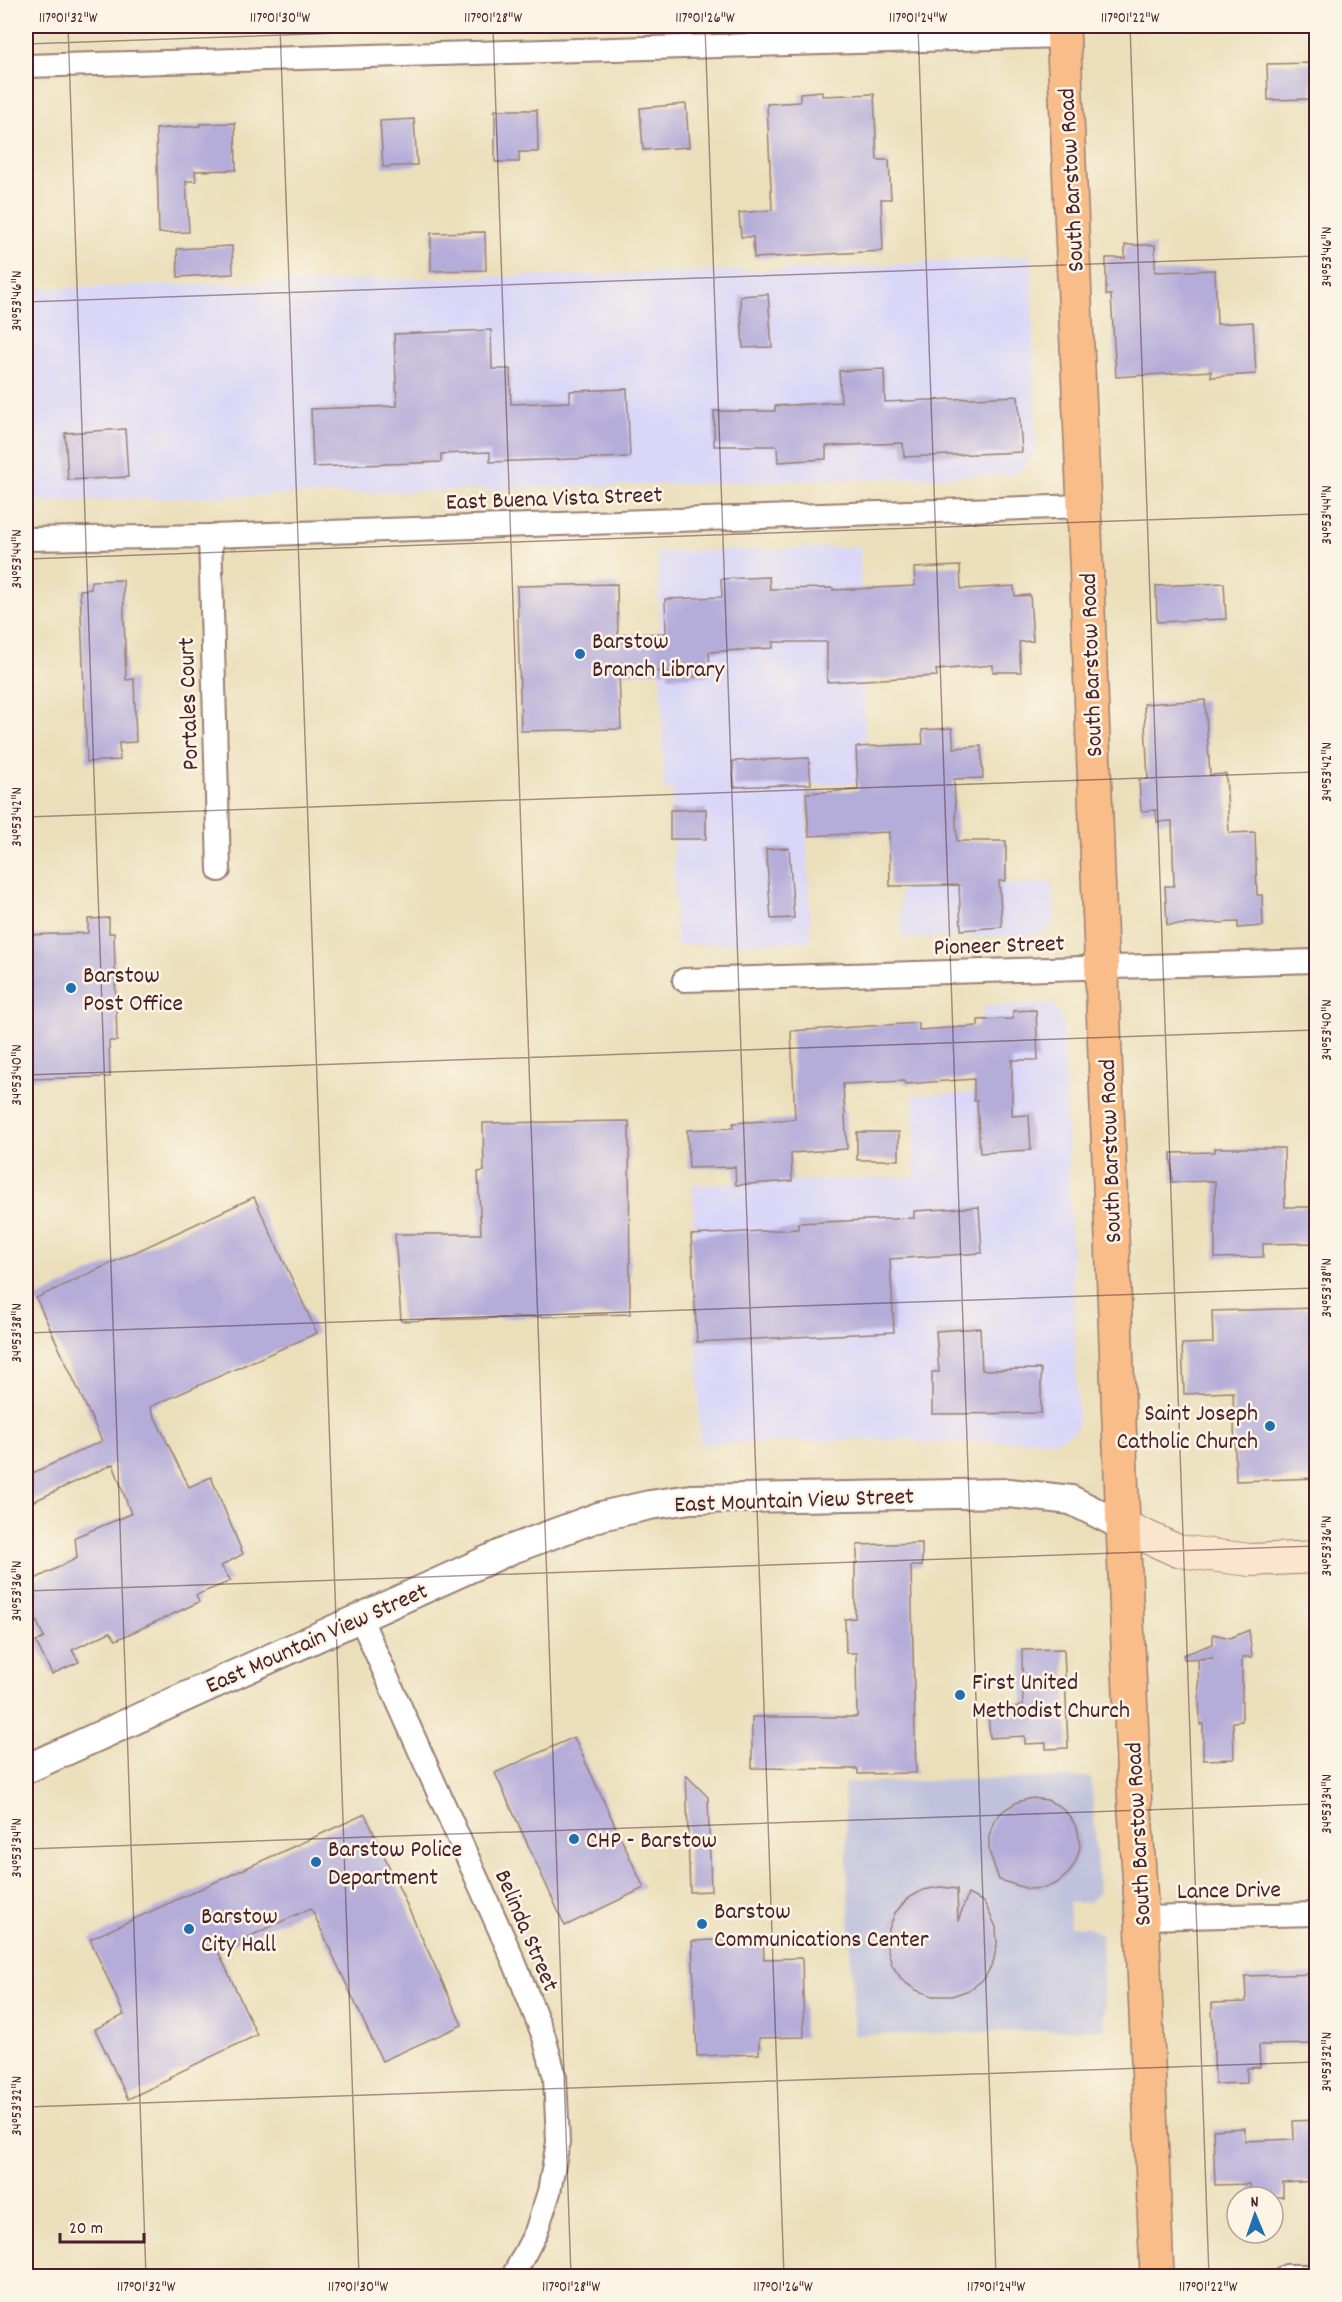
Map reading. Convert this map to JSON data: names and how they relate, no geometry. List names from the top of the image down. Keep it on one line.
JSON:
{"streets":{"main road":["South Barstow Road","East Mountain View Street"],"street":["East Buena Vista Street","Portales Court","Pioneer Street","Lance Drive","Belinda Street"]},"crossings":[["South Barstow Road","East Buena Vista Street"],["South Barstow Road","Pioneer Street"],["South Barstow Road","East Mountain View Street"],["South Barstow Road","Lance Drive"],["East Buena Vista Street","Portales Court"],["East Mountain View Street","Belinda Street"]],"places":["Barstow Branch Library","Barstow Post Office","Saint Joseph Catholic Church","First United Methodist Church","CHP - Barstow","Barstow Police Department","Barstow Communications Center","Barstow City Hall"],"scale_bar":"20 m","north":"top","coordinates":["117°01'32\"W","117°01'30\"W","117°01'28\"W","117°01'26\"W","117°01'24\"W","117°01'22\"W","34°53'46\"N","34°53'44\"N","34°53'42\"N","34°53'40\"N","34°53'38\"N","34°53'36\"N","34°53'34\"N","34°53'32\"N"]}
